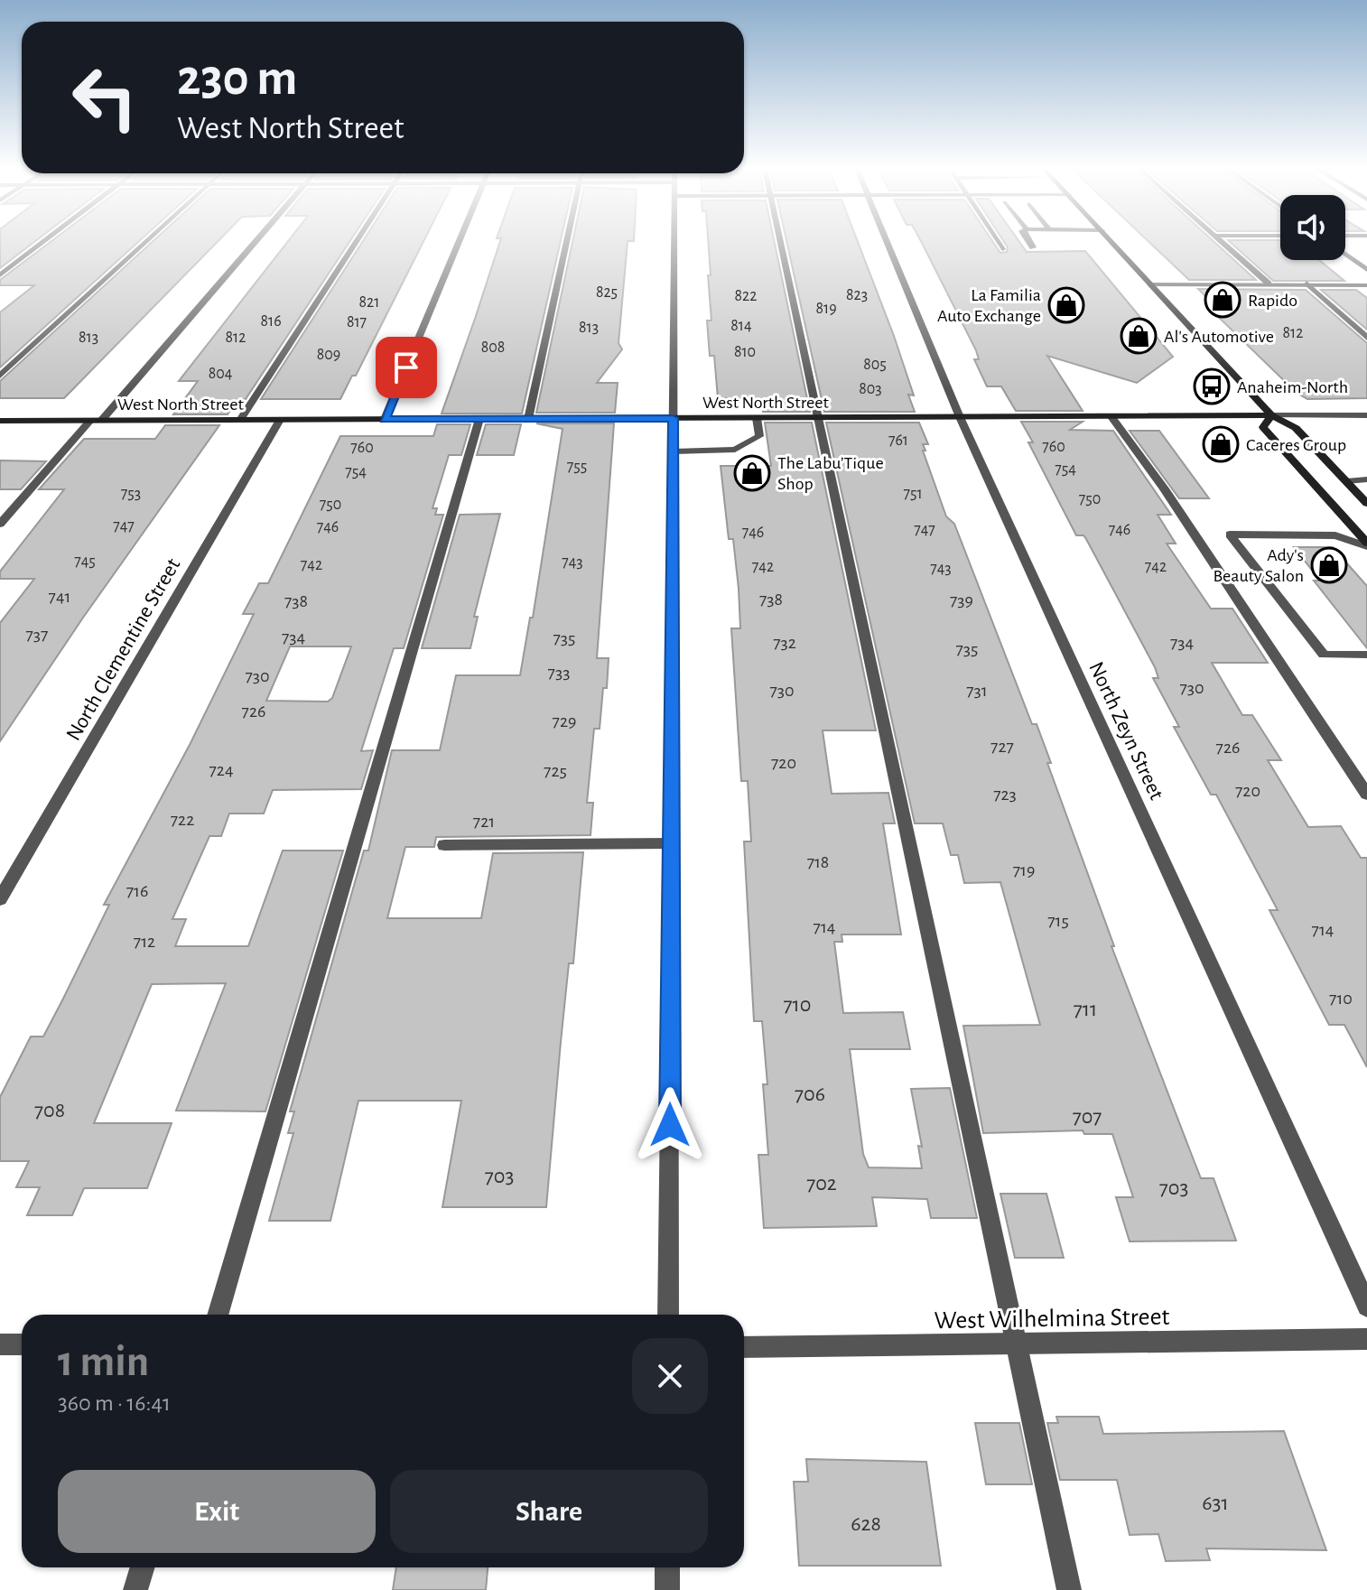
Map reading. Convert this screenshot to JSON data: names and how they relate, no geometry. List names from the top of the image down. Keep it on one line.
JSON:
{"streets":{"street":["West North Street","North Clementine Street","North Zeyn Street","West Wilhelmina Street"]},"crossings":[["West North Street","North Clementine Street"],["West North Street","North Zeyn Street"]],"places":{"shop":["Rapido","La Familia Auto Exchange","Al's Automotive","Caceres Group","The Labu’Tique Shop","Ady's Beauty Salon"],"bus stop":["Anaheim-North"]},"house_numbers":["825","823","822","821","819","816","817","814","813","812","813","812","808","810","809","805","804","803","761","760","760","755","754","754","753","751","750","750","747","746","747","746","746","745","743","742","742","742","743","741","738","739","738","737","734","735","732","734","735","733","730","730","730","731","726","729","727","726","720","724","725","720","723","722","721","718","719","716","715","714","714","712","710","710","711","706","708","707","703","702","703","631","628"],"page":{"turn":["230 m","West North Street"],"heading":["1 min","360 m · 16:41"],"buttons":["Exit","Share"]}}
